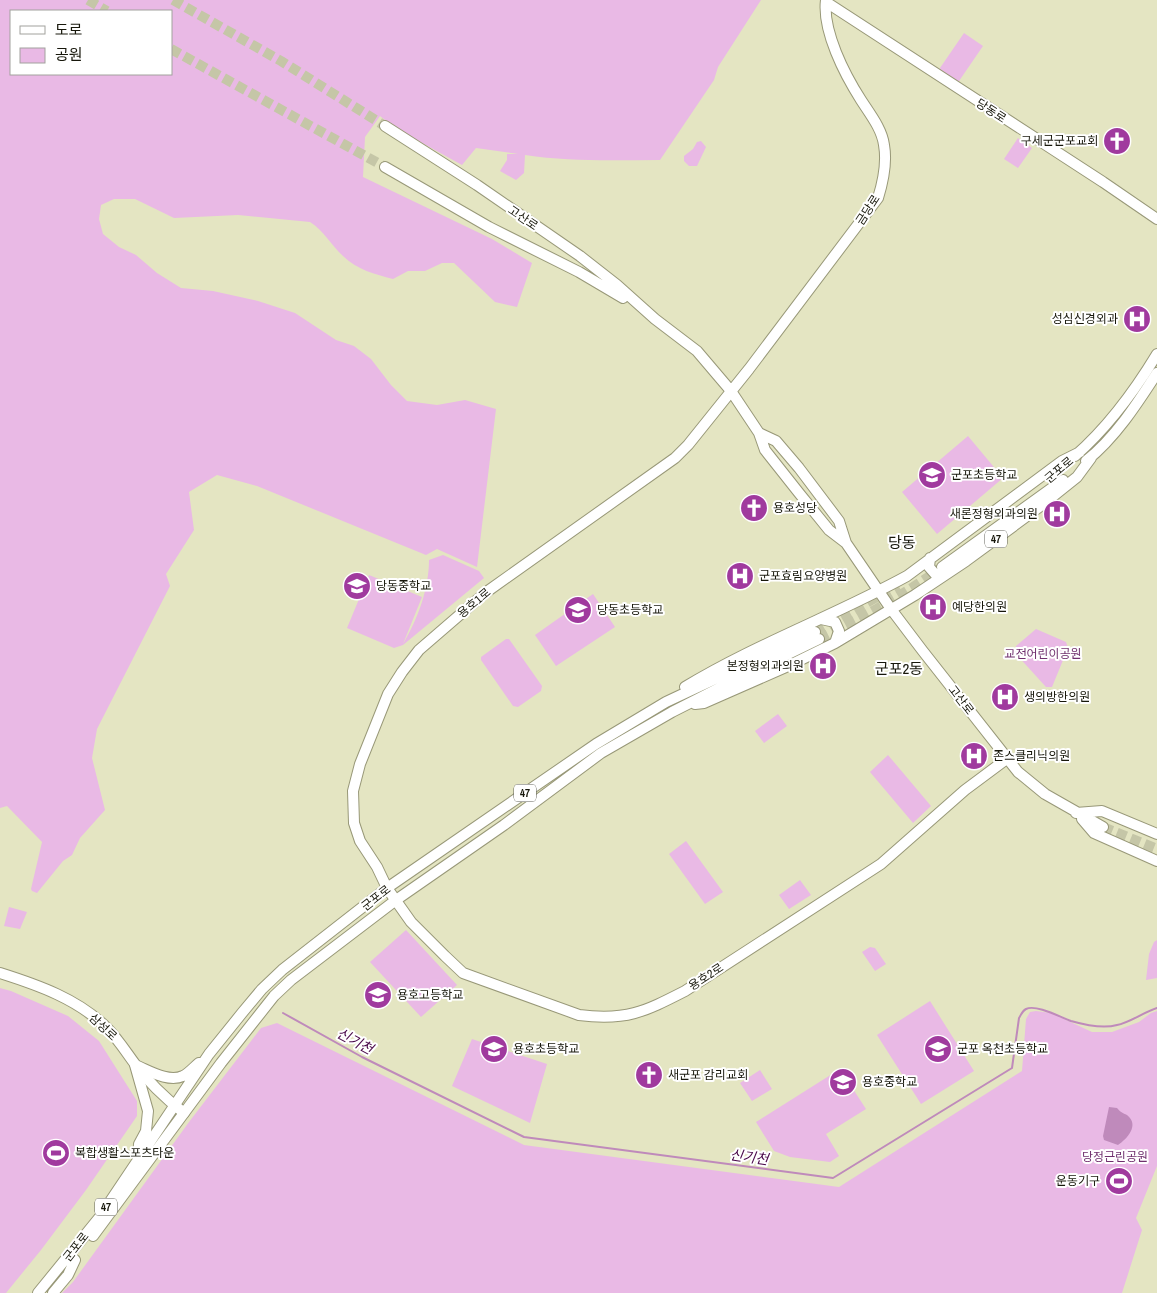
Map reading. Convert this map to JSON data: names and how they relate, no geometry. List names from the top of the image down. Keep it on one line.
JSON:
{"streets":{"street":["당동로","금당로","고산로","군포로","47","용호1로","용호2로","삼성로"]},"crossings":[["당동로","금당로"],["금당로","고산로"],["금당로","용호1로"],["고산로","47"],["고산로","용호1로"],["고산로","용호2로"],["군포로","47"],["군포로","용호1로"],["군포로","용호2로"],["군포로","삼성로"],["용호1로","용호2로"]],"districts":["당동","군포2동"],"water":["신기천"],"parks":["교전어린이공원","당정근린공원"],"places":{"church":["구세군군포교회","용호성당","새군포 감리교회"],"hospital":["성심신경외과","새론정형외과의원","군포효림요양병원","예당한의원","본정형외과의원","생의방한의원","존스클리닉의원"],"school or university":["군포초등학교","당동중학교","당동초등학교","용호고등학교","용호초등학교","군포 옥천초등학교","용호중학교"],"sports":["복합생활스포츠타운","운동기구"]},"legend":["도로","공원"]}
